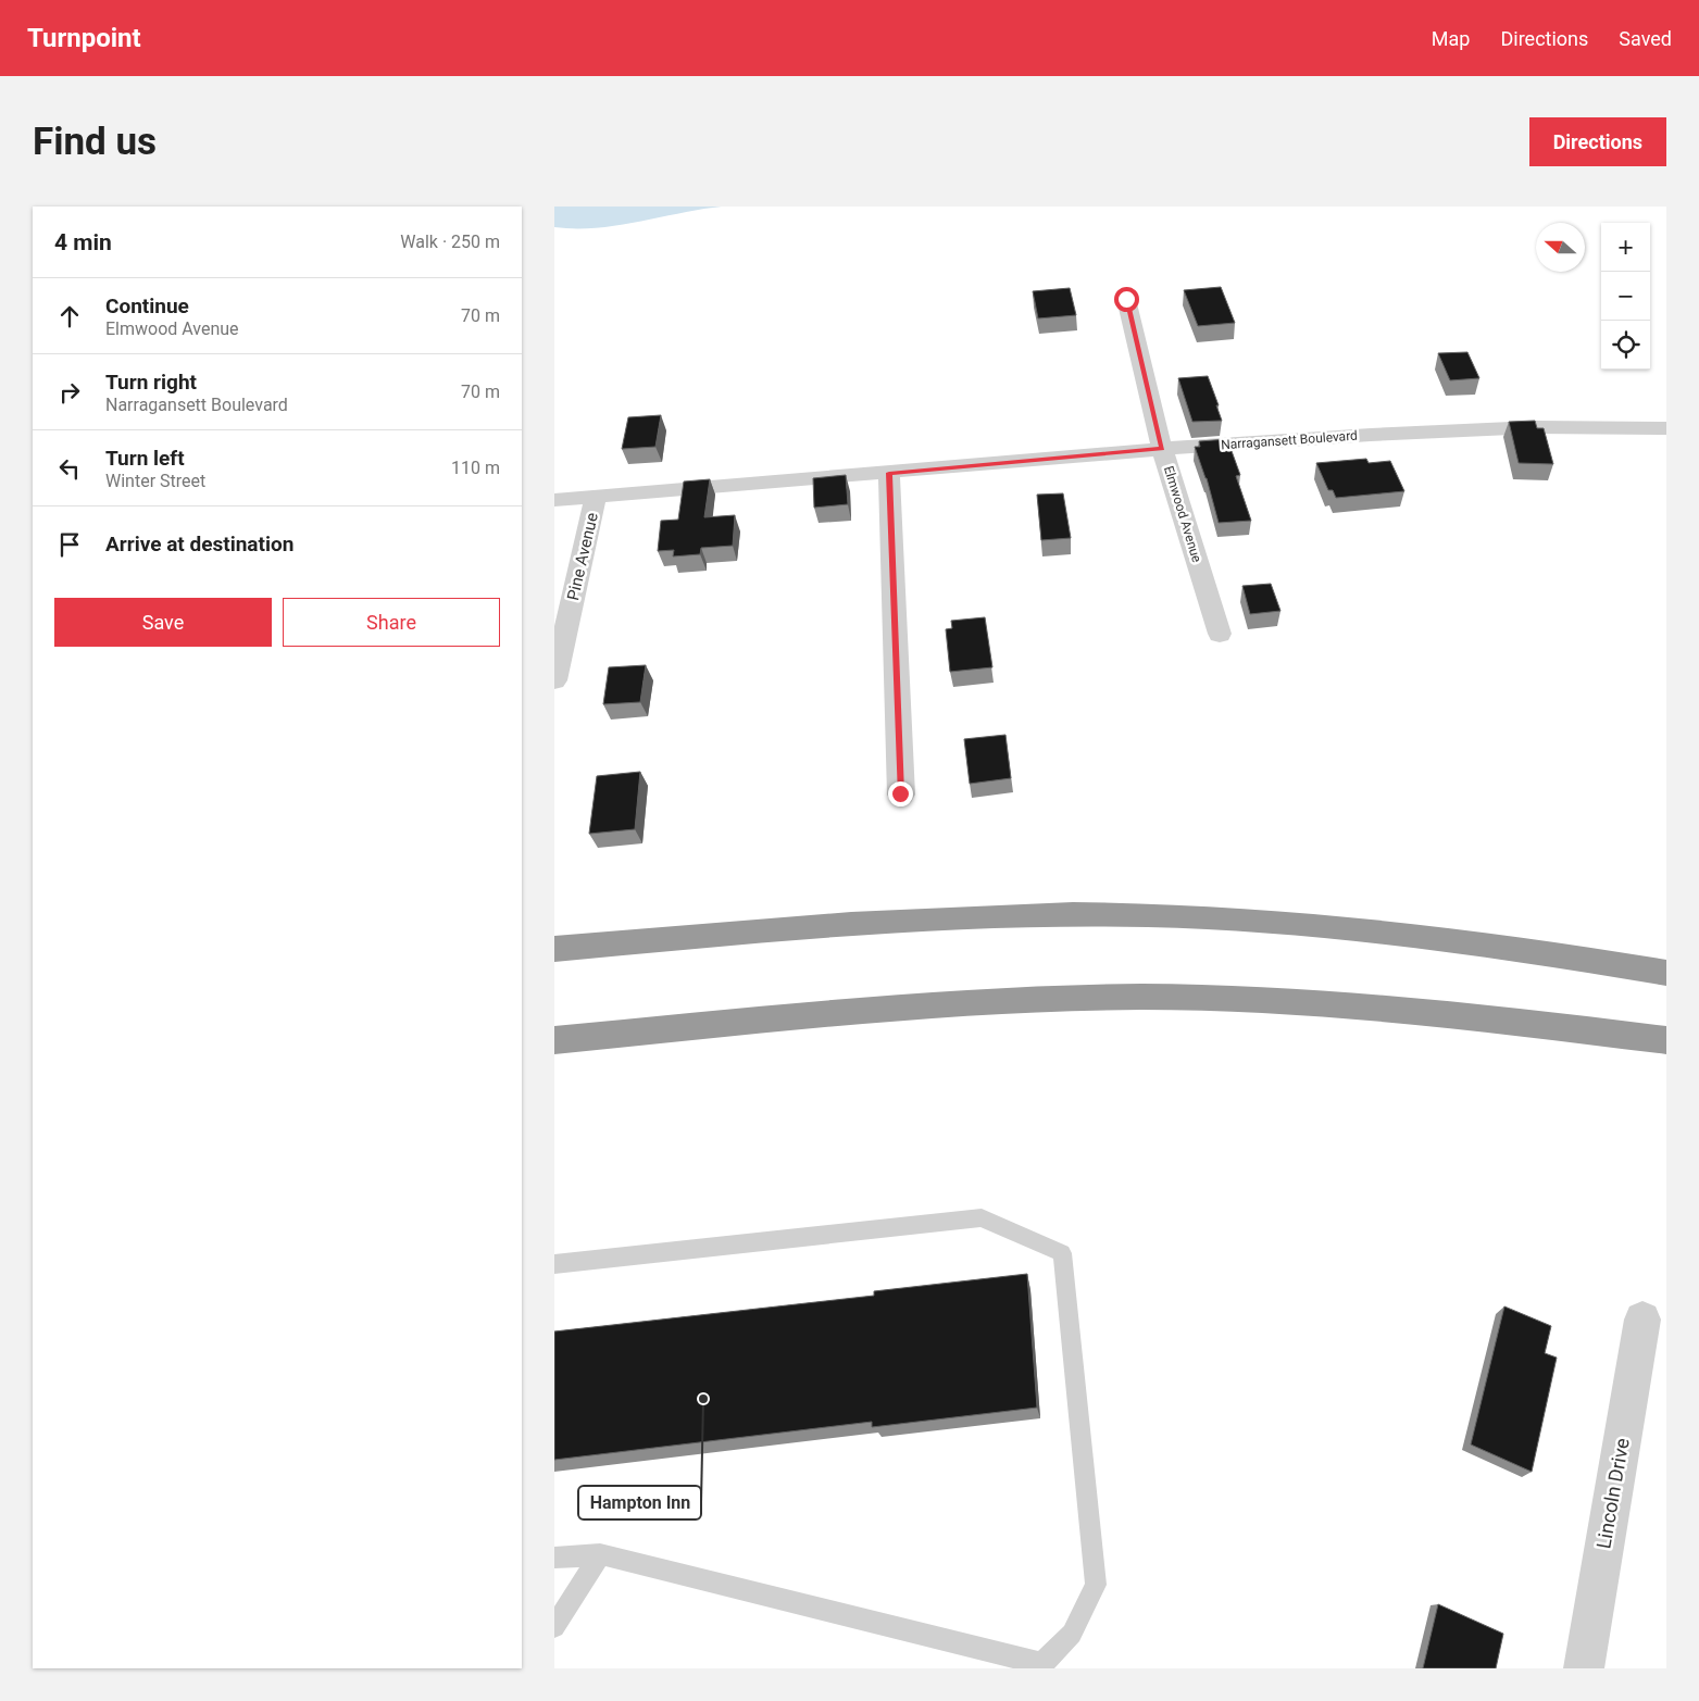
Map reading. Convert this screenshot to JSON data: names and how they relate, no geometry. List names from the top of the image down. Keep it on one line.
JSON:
{"streets":{"street":["Narragansett Boulevard","Elmwood Avenue","Pine Avenue","Lincoln Drive"]},"crossings":[["Narragansett Boulevard","Elmwood Avenue"],["Narragansett Boulevard","Pine Avenue"]],"places":["Hampton Inn"],"north":"left","page":{"header":"Turnpoint","nav":["Map","Directions","Saved"],"buttons":["Directions",["Save","Share"]],"title":"Find us","heading":["4 min","Walk · 250 m"],"map_buttons":["+","−"],"list":[["Continue","Elmwood Avenue","70 m"],["Turn right","Narragansett Boulevard","70 m"],["Turn left","Winter Street","110 m"],"Arrive at destination"]}}
